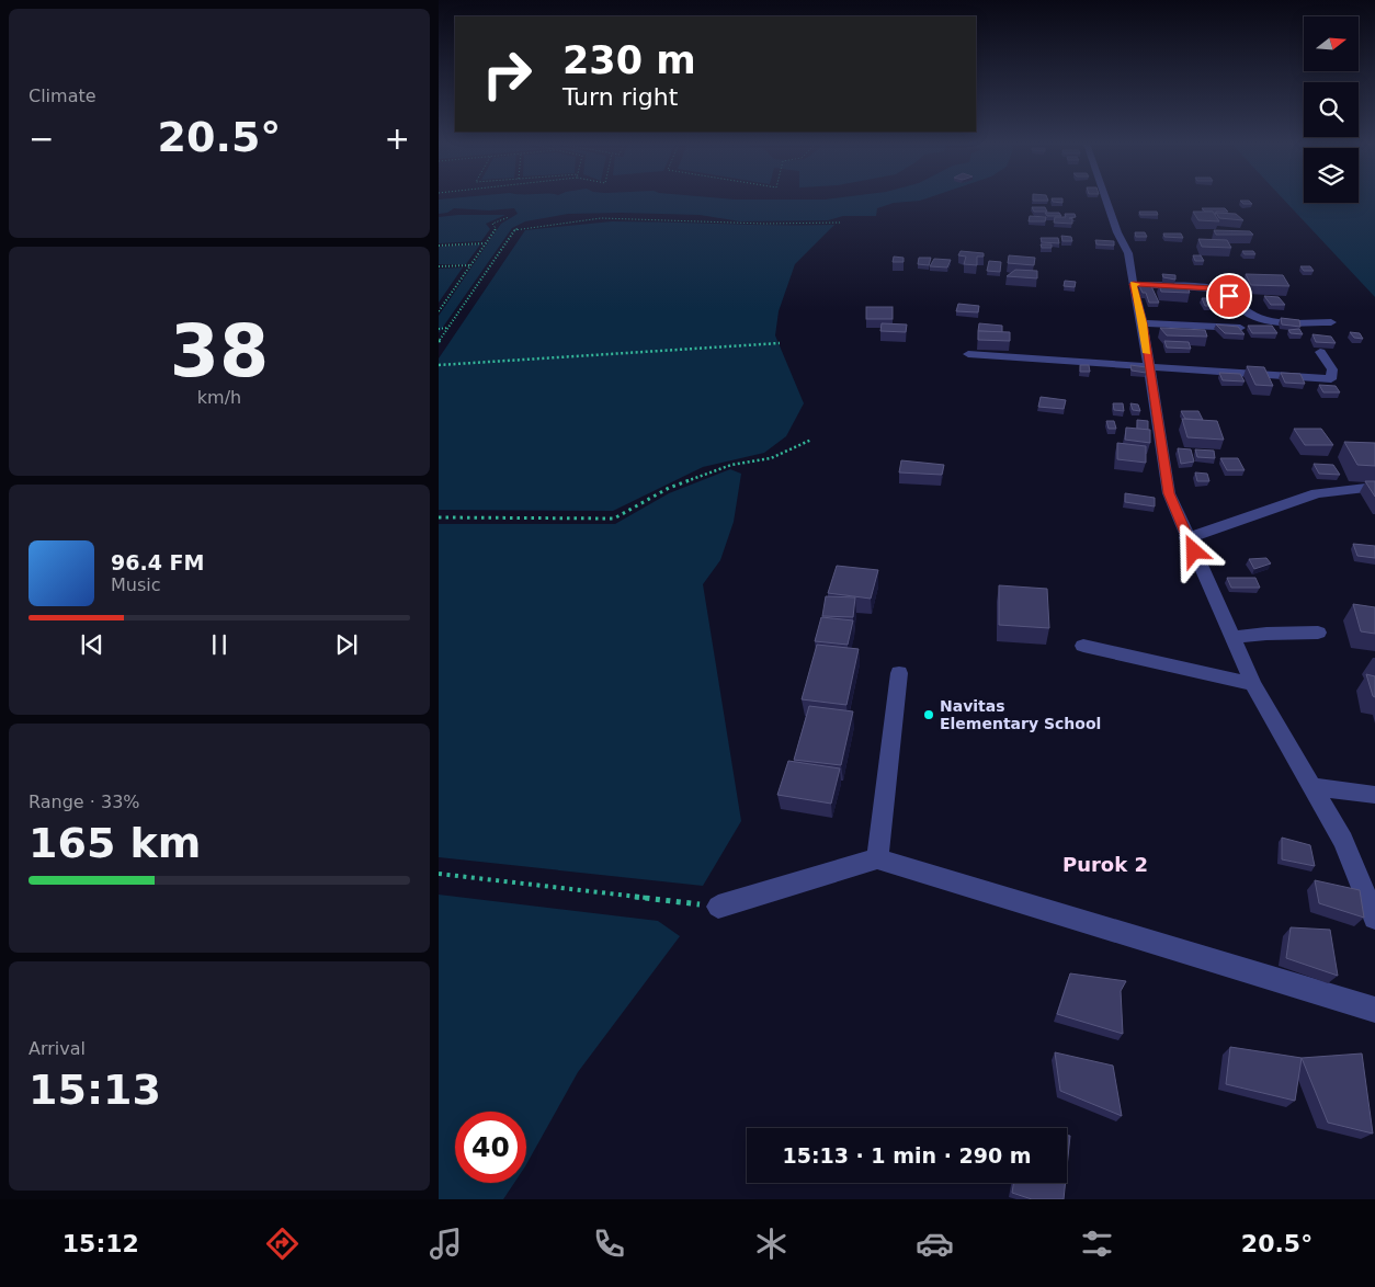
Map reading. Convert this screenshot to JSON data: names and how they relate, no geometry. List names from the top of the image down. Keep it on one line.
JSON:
{"districts":["Purok 2"],"places":["Navitas Elementary School"],"north":"right","page":{"tile":["Climate",["38","km/h"],["Range · 33%","165 km"],["Arrival","15:13"]],"turn":["230 m","Turn right"],"heat":["−","20.5°","+"],"song":["96.4 FM","Music"],"limit":"40","trip":"15:13 · 1 min · 290 m","tabs":["15:12","20.5°"]}}
